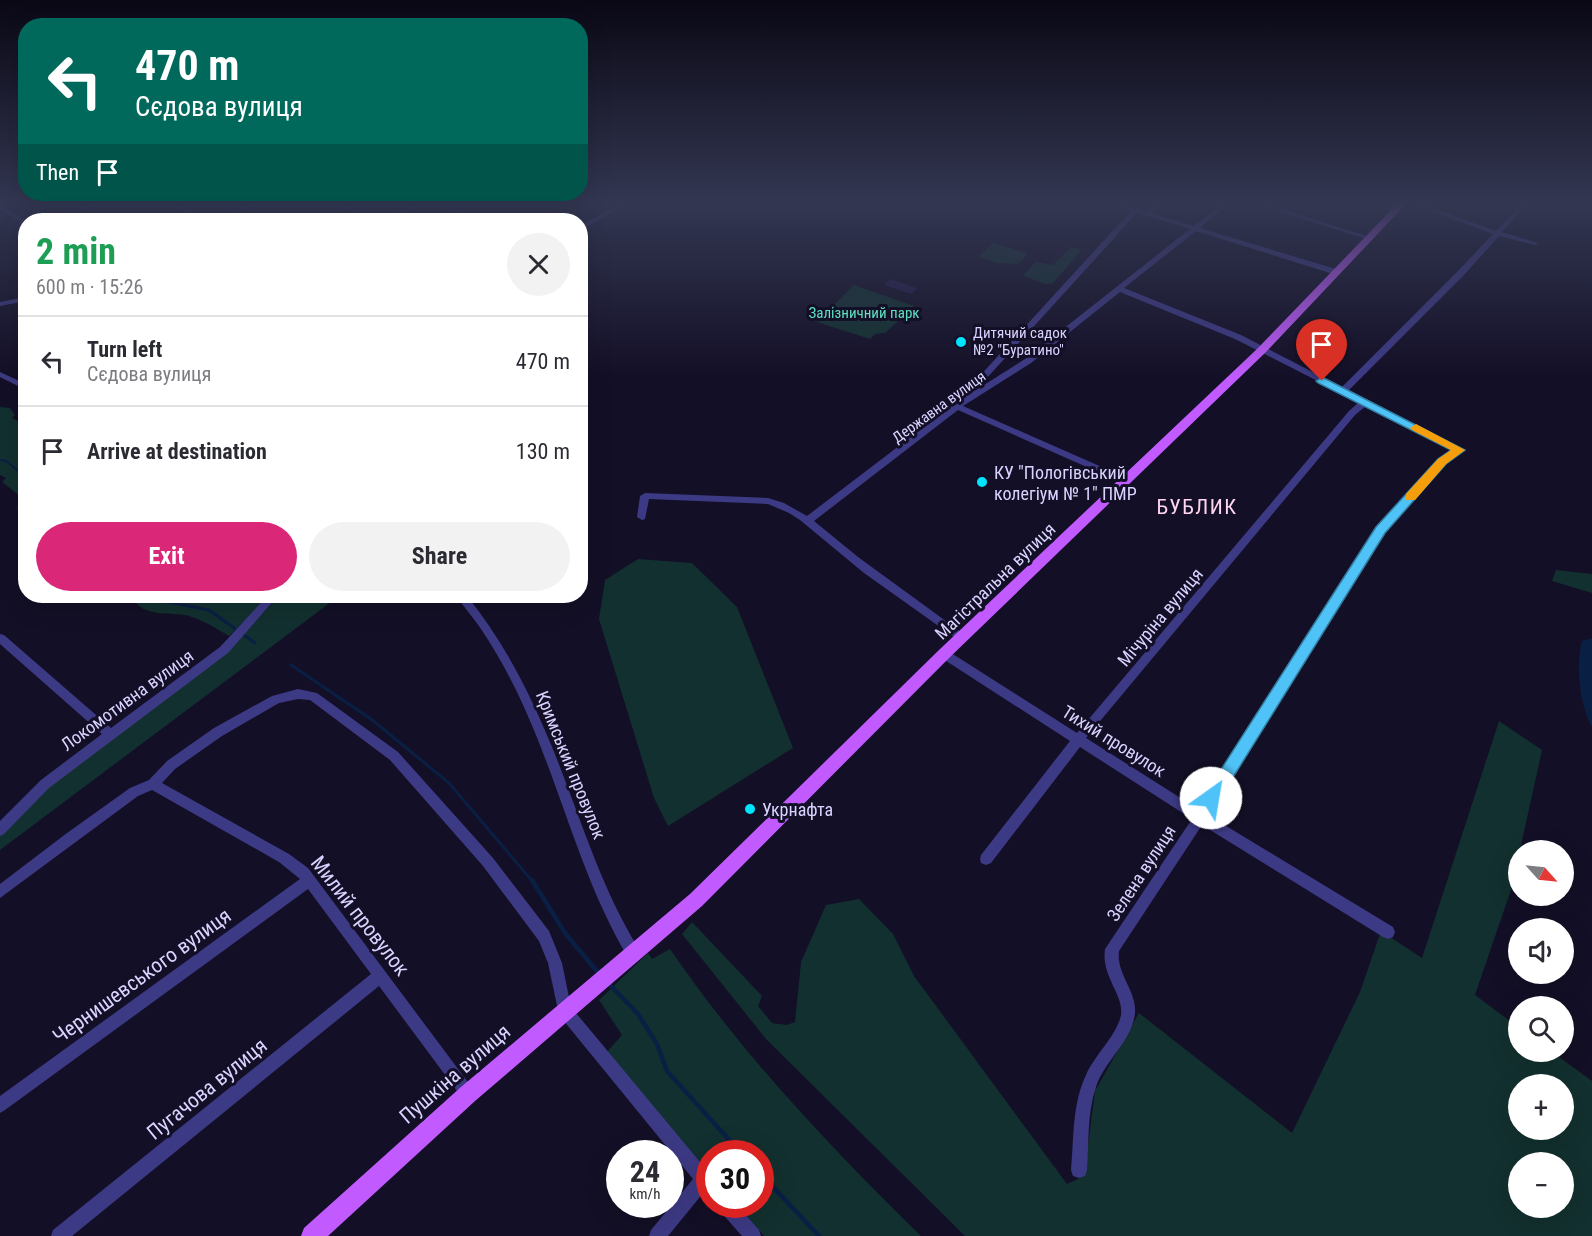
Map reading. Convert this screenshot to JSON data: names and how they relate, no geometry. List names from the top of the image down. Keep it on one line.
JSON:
{"streets":{"main road":["Магістральна вулиця","Пушкіна вулиця"],"street":["Державна вулиця","Мічуріна вулиця","Локомотивна вулиця","Тихий провулок","Кримський провулок","Зелена вулиця","Милий провулок","Чернишевського вулиця","Пугачова вулиця"]},"crossings":[["Магістральна вулиця","Тихий провулок"],["Магістральна вулиця","Кримський провулок"],["Магістральна вулиця","Пушкіна вулиця"],["Мічуріна вулиця","Тихий провулок"],["Мічуріна вулиця","Зелена вулиця"],["Тихий провулок","Зелена вулиця"],["Кримський провулок","Пушкіна вулиця"],["Милий провулок","Чернишевського вулиця"],["Милий провулок","Пушкіна вулиця"],["Милий провулок","Пугачова вулиця"]],"districts":["БУБЛИК"],"parks":["Залізничний парк"],"places":["Дитячий садок №2 \"Буратино\"","КУ \"Пологівський колегіум № 1\" ПМР","Укрнафта"],"north":"bottom right","page":{"turn":["470 m","Сєдова вулиця"],"then":"Then","heading":["2 min","600 m · 15:26"],"list":[{"name":"Turn left","note":"Сєдова вулиця","value":"470 m"},{"name":"Arrive at destination","value":"130 m"}],"buttons":["Exit","Share"],"map_buttons":["+","−"],"speed":"24 km/h","limit":"30"}}
